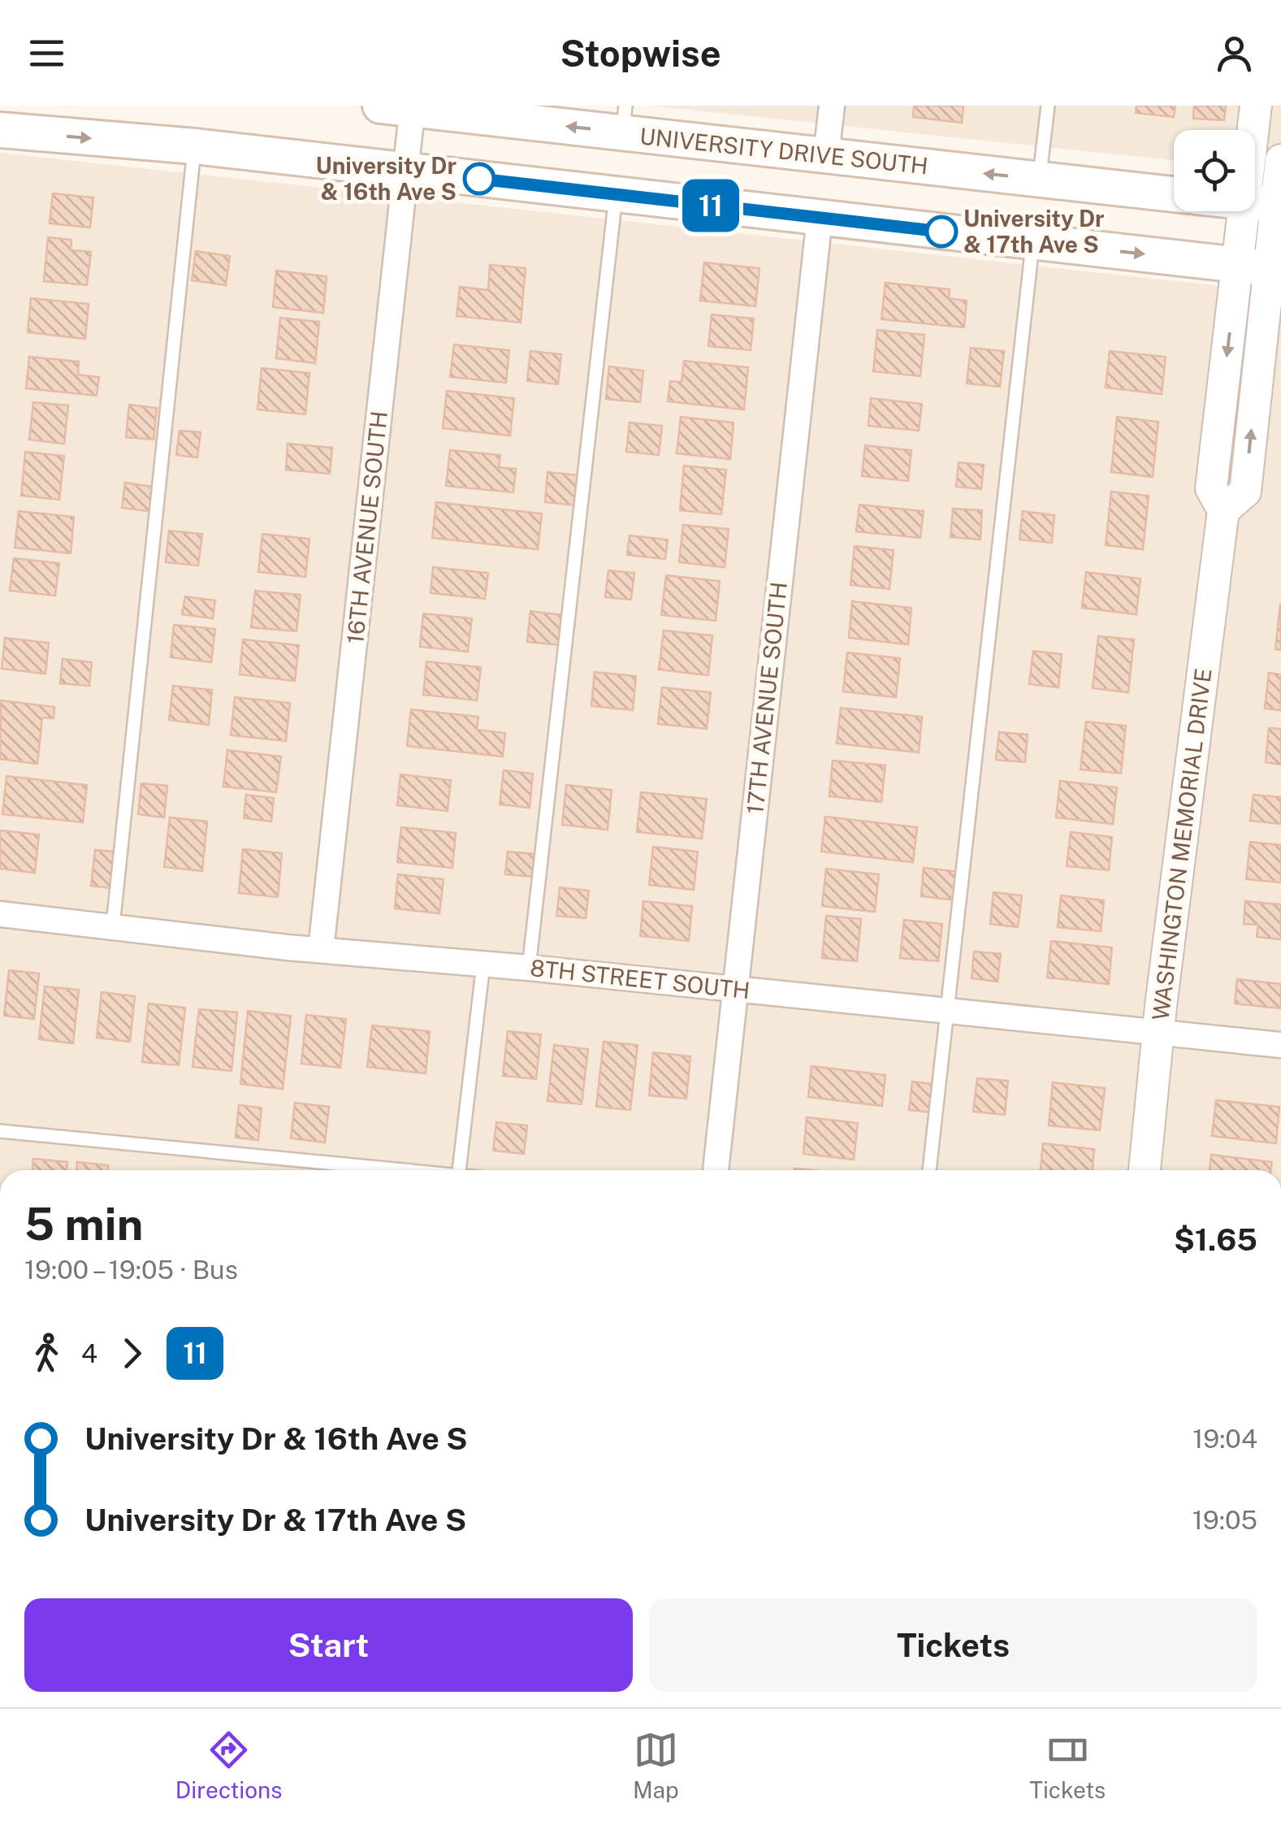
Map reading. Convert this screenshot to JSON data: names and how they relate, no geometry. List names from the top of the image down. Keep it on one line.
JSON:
{"streets":{"main road":["UNIVERSITY DRIVE SOUTH"],"street":["16TH AVENUE SOUTH","17TH AVENUE SOUTH","WASHINGTON MEMORIAL DRIVE","8TH STREET SOUTH"]},"crossings":[["UNIVERSITY DRIVE SOUTH","16TH AVENUE SOUTH"],["16TH AVENUE SOUTH","8TH STREET SOUTH"],["17TH AVENUE SOUTH","8TH STREET SOUTH"],["WASHINGTON MEMORIAL DRIVE","8TH STREET SOUTH"]],"places":["University Dr & 16th Ave S","University Dr & 17th Ave S"],"lines":["bus line 11"],"page":{"header":"Stopwise","on_map":"11","heading":["5 min","19:00 – 19:05 · Bus","$1.65"],"legs":["4","11"],"list":[{"name":"University Dr & 16th Ave S","value":"19:04"},{"name":"University Dr & 17th Ave S","value":"19:05"}],"buttons":["Start","Tickets"],"tabs":["Directions","Map","Tickets"]}}
